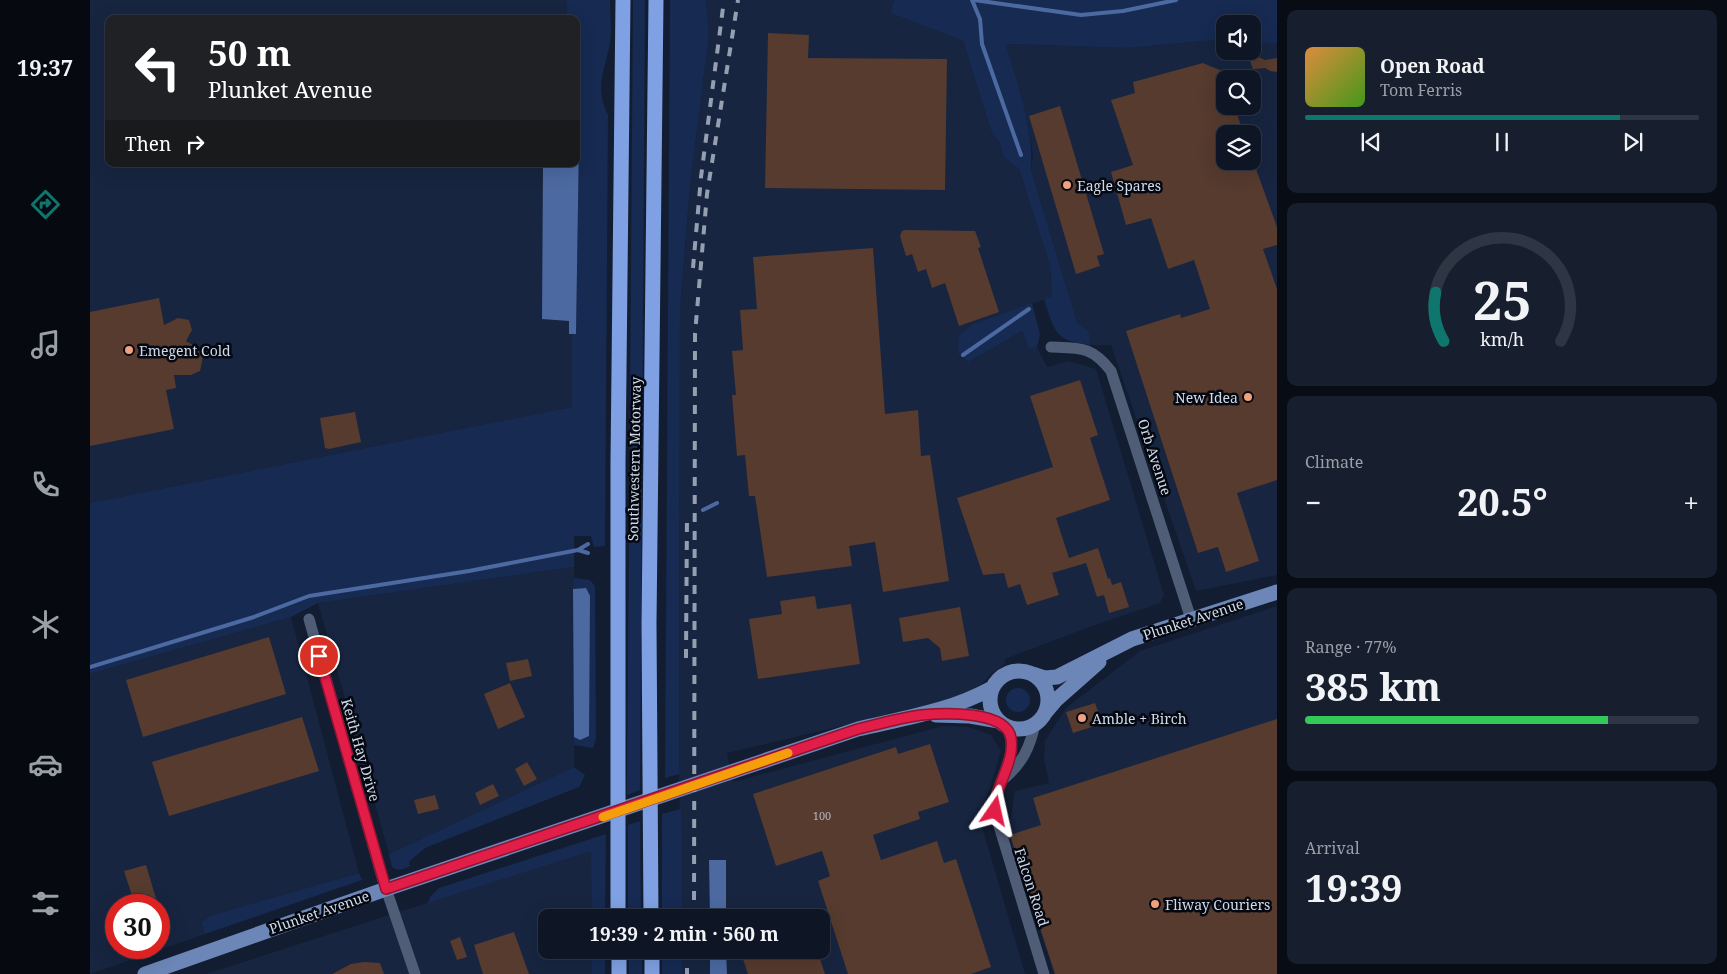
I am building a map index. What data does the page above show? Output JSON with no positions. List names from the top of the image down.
{
  "streets": {
    "highway": ["Southwestern Motorway"],
    "main road": ["Plunket Avenue"],
    "street": ["Orb Avenue", "Keith Hay Drive", "Falcon Road"]
  },
  "crossings": [
    ["Orb Avenue", "Plunket Avenue"],
    ["Plunket Avenue", "Keith Hay Drive"],
    ["Plunket Avenue", "Falcon Road"]
  ],
  "places": [
    "Eagle Spares",
    "Emegent Cold",
    "New Idea",
    "Amble + Birch",
    "Fliway Couriers"
  ],
  "house_numbers": ["100"],
  "page": {
    "tabs": "19:37",
    "turn": ["50 m", "Plunket Avenue"],
    "song": ["Open Road", "Tom Ferris"],
    "then": "Then",
    "tile": [
      "Climate",
      ["Range · 77%", "385 km"],
      ["Arrival", "19:39"]
    ],
    "heat": ["−", "20.5°", "+"],
    "limit": "30",
    "trip": "19:39 · 2 min · 560 m",
    "gauge": ["25", "km/h"]
  }
}
